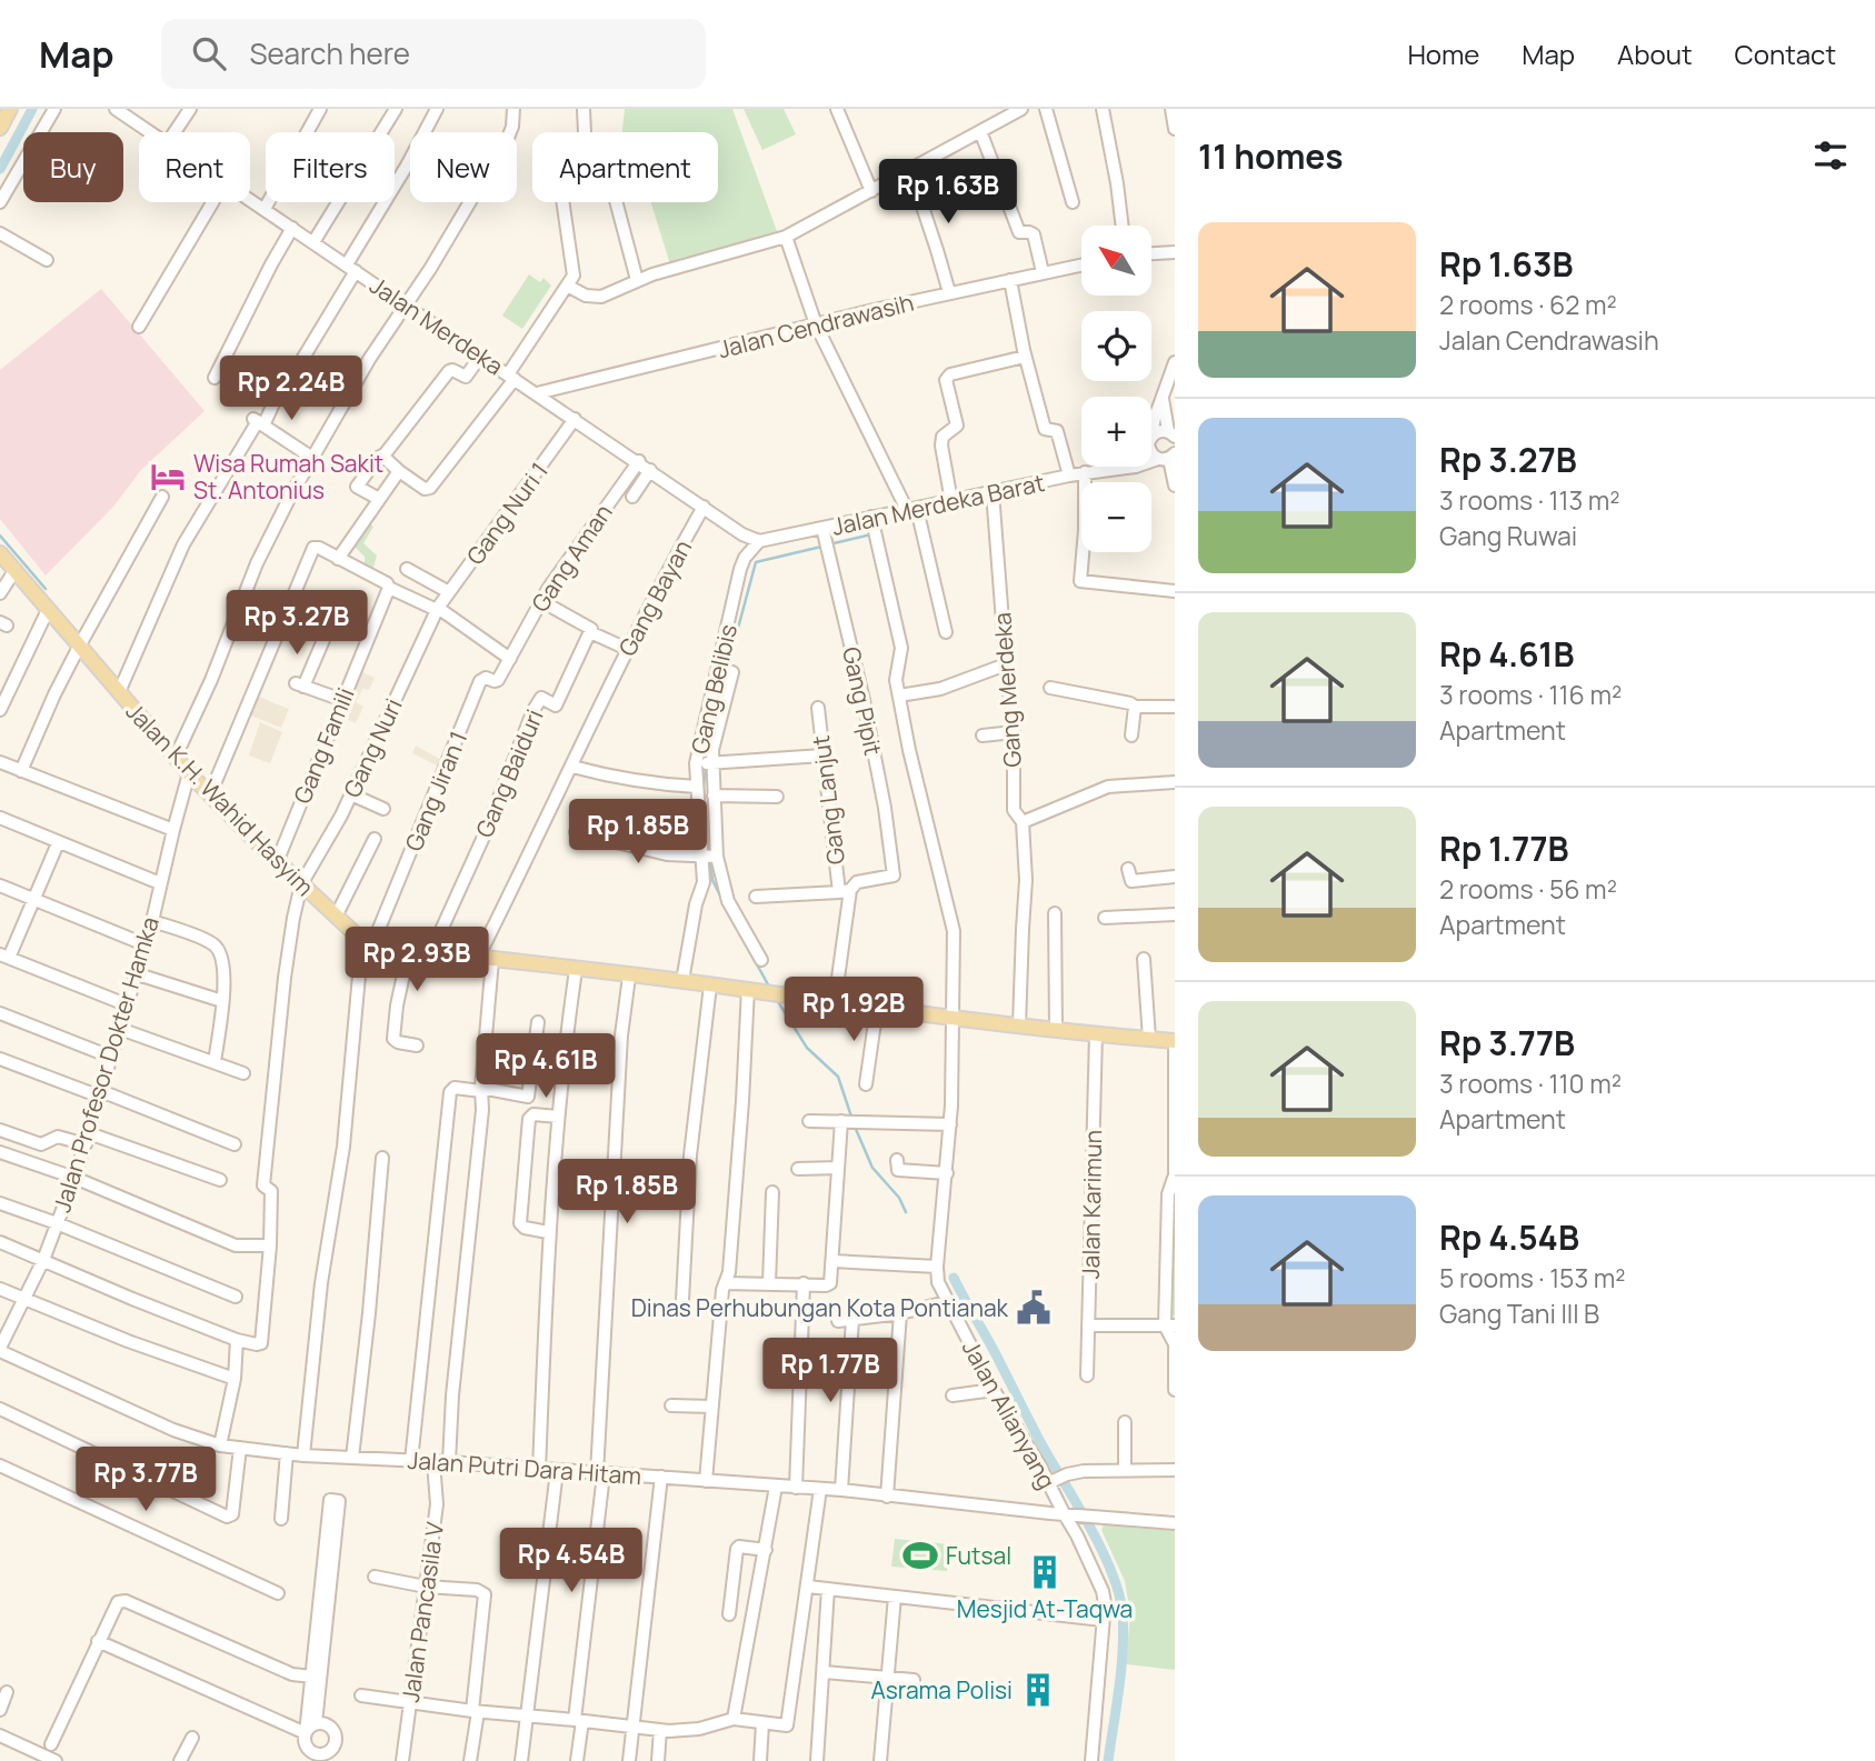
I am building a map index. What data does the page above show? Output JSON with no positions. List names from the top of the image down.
{
  "streets": {
    "main road": ["Jalan K.H. Wahid Hasyim"],
    "street": [
      "Jalan Merdeka",
      "Jalan Cendrawasih",
      "Jalan Merdeka Barat",
      "Gang Nuri 1",
      "Gang Aman",
      "Gang Bayan",
      "Gang Belibis",
      "Gang Merdeka",
      "Gang Pipit",
      "Gang Famili",
      "Gang Nuri",
      "Gang Baiduri",
      "Gang Jiran 1",
      "Gang Lanjut",
      "Jalan Profesor Dokter Hamka",
      "Jalan Karimun",
      "Jalan Alianyang",
      "Jalan Putri Dara Hitam",
      "Jalan Pancasila V"
    ]
  },
  "crossings": [
    ["Jalan Merdeka", "Jalan Cendrawasih"],
    ["Jalan Merdeka", "Jalan Merdeka Barat"],
    ["Jalan Merdeka", "Gang Nuri 1"],
    ["Jalan Merdeka", "Gang Aman"],
    ["Jalan Merdeka", "Gang Bayan"],
    ["Jalan Merdeka", "Gang Belibis"],
    ["Jalan Merdeka Barat", "Gang Belibis"],
    ["Jalan Merdeka Barat", "Gang Merdeka"],
    ["Jalan Merdeka Barat", "Gang Pipit"],
    ["Jalan Merdeka Barat", "Jalan Alianyang"],
    ["Gang Nuri 1", "Gang Nuri"],
    ["Gang Aman", "Gang Jiran 1"],
    ["Gang Bayan", "Jalan K.H. Wahid Hasyim"],
    ["Gang Belibis", "Jalan K.H. Wahid Hasyim"],
    ["Gang Merdeka", "Jalan K.H. Wahid Hasyim"],
    ["Gang Pipit", "Gang Lanjut"],
    ["Gang Famili", "Jalan K.H. Wahid Hasyim"],
    ["Gang Nuri", "Jalan K.H. Wahid Hasyim"],
    ["Gang Baiduri", "Jalan K.H. Wahid Hasyim"],
    ["Gang Jiran 1", "Jalan K.H. Wahid Hasyim"],
    ["Jalan K.H. Wahid Hasyim", "Gang Lanjut"],
    ["Jalan K.H. Wahid Hasyim", "Jalan Profesor Dokter Hamka"],
    ["Jalan K.H. Wahid Hasyim", "Jalan Karimun"],
    ["Jalan K.H. Wahid Hasyim", "Jalan Alianyang"],
    ["Jalan Profesor Dokter Hamka", "Jalan Putri Dara Hitam"],
    ["Jalan Alianyang", "Jalan Putri Dara Hitam"],
    ["Jalan Putri Dara Hitam", "Jalan Pancasila V"]
  ],
  "places": {
    "hotel": ["Wisa Rumah Sakit St. Antonius"],
    "public building": ["Dinas Perhubungan Kota Pontianak"],
    "sports": ["Futsal"],
    "building": ["Mesjid At-Taqwa", "Asrama Polisi"]
  },
  "north": "top left",
  "page": {
    "header": "Map",
    "search": "Search here",
    "nav": [
      "Home",
      "Map",
      "About",
      "Contact"
    ],
    "heading": "11 homes",
    "chip": [
      "Buy",
      "Rent",
      "Filters",
      "New",
      "Apartment"
    ],
    "price": [
      "Rp 1.63B",
      "Rp 2.24B",
      "Rp 3.27B",
      "Rp 1.85B",
      "Rp 2.93B",
      "Rp 1.92B",
      "Rp 4.61B",
      "Rp 1.85B",
      "Rp 1.77B",
      "Rp 3.77B",
      "Rp 4.54B"
    ],
    "list": [
      {
        "name": "Rp 1.63B",
        "note": "2 rooms · 62 m² · Jalan Cendrawasih"
      },
      {
        "name": "Rp 3.27B",
        "note": "3 rooms · 113 m² · Gang Ruwai"
      },
      {
        "name": "Rp 4.61B",
        "note": "3 rooms · 116 m² · Apartment"
      },
      {
        "name": "Rp 1.77B",
        "note": "2 rooms · 56 m² · Apartment"
      },
      {
        "name": "Rp 3.77B",
        "note": "3 rooms · 110 m² · Apartment"
      },
      {
        "name": "Rp 4.54B",
        "note": "5 rooms · 153 m² · Gang Tani III B"
      }
    ],
    "map_buttons": ["+", "−"]
  }
}
